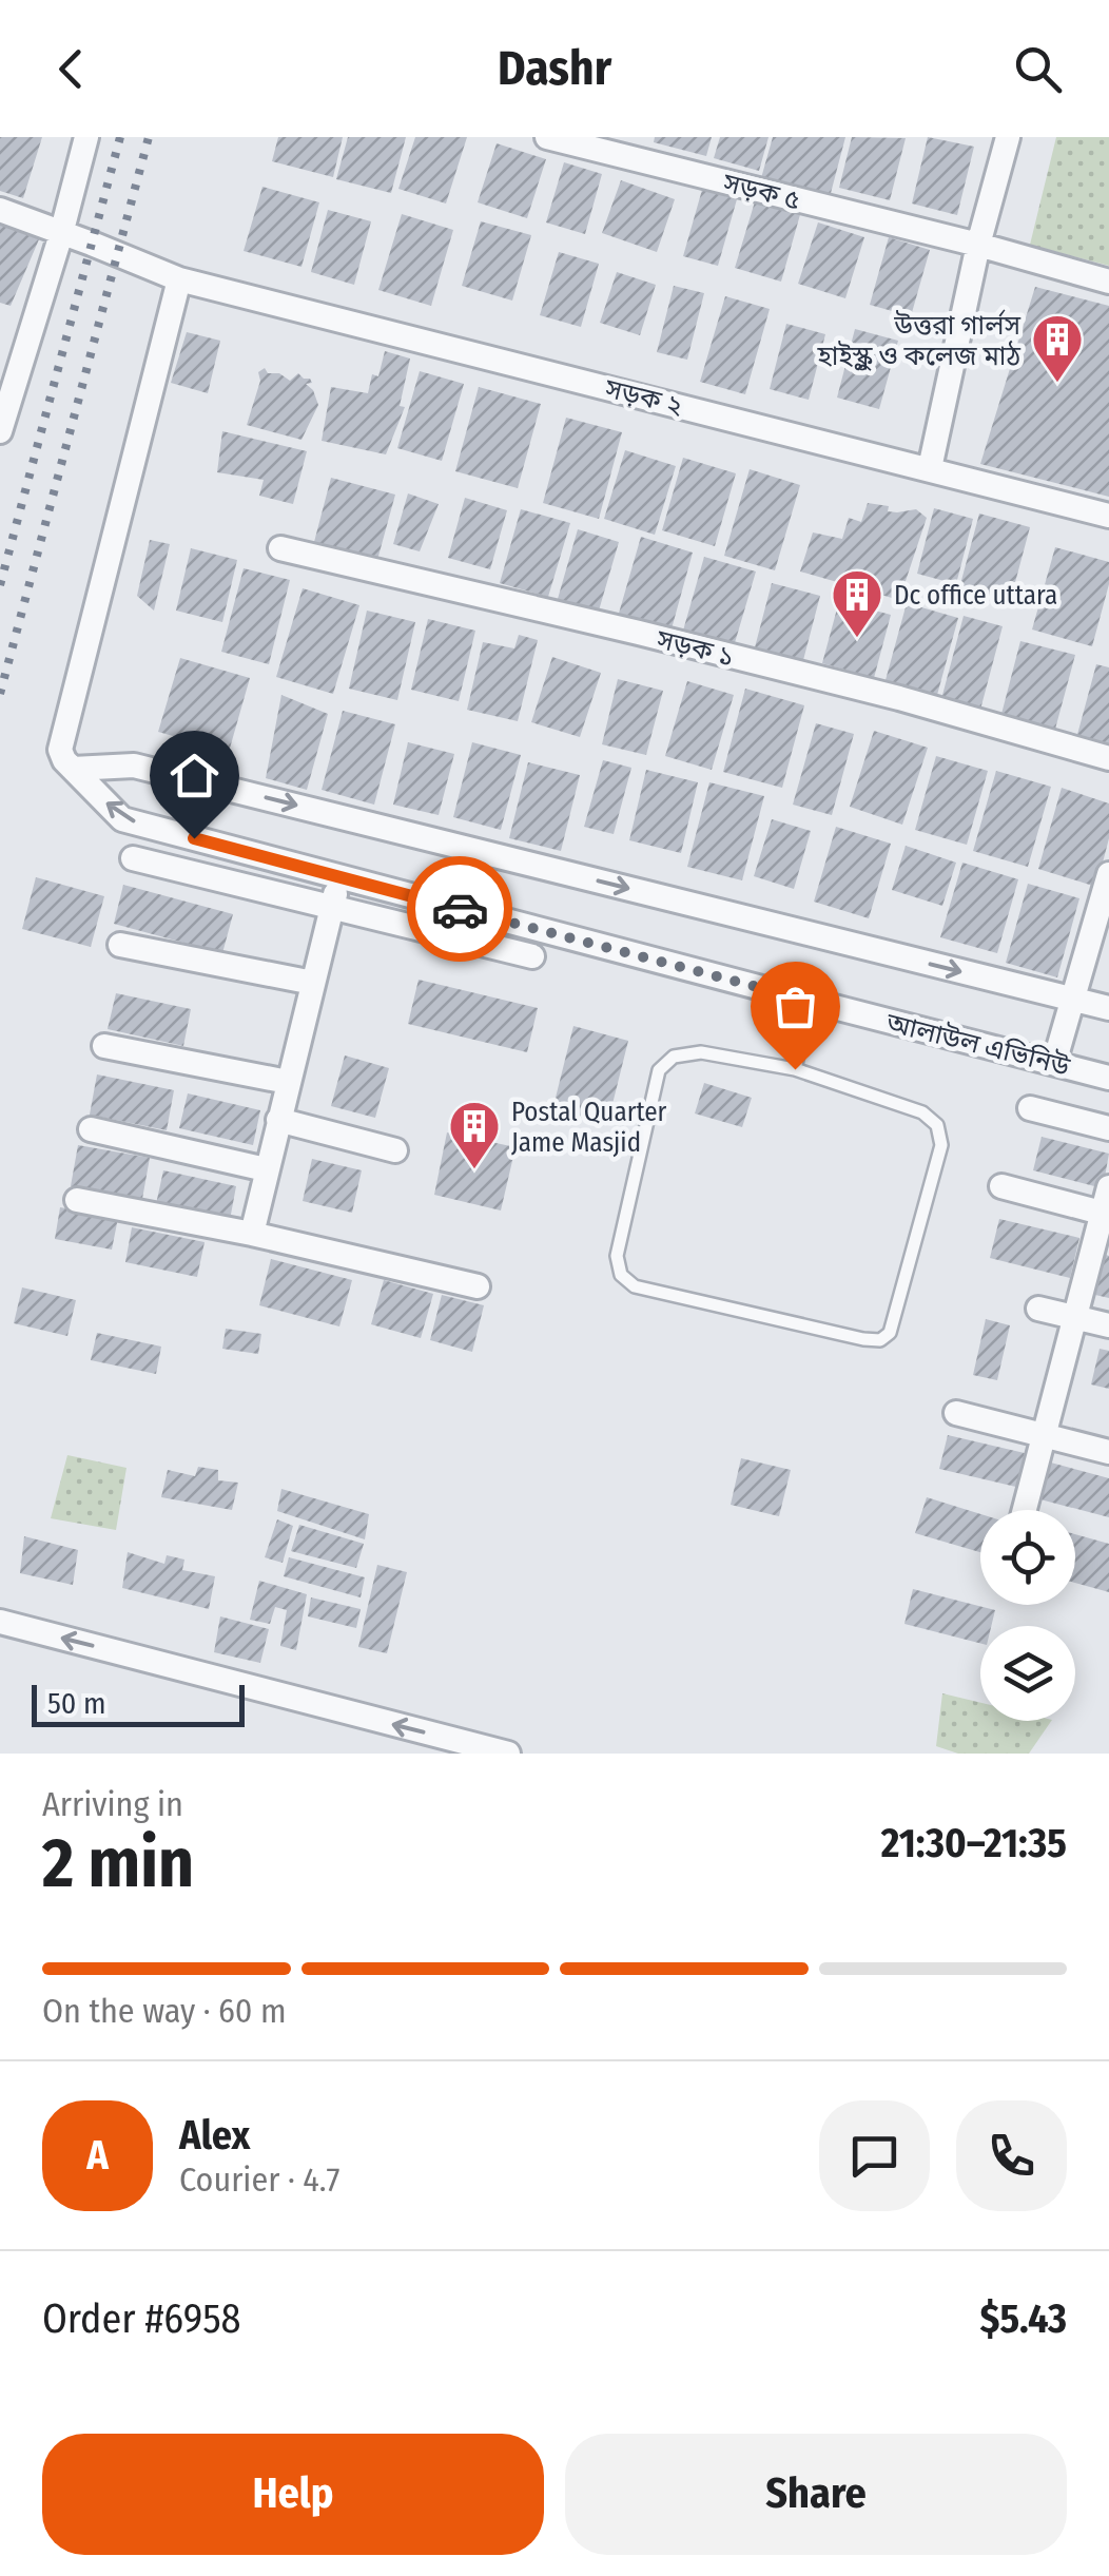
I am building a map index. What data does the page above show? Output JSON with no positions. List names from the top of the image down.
{
  "streets": {
    "street": [
      "সড়ক ৫",
      "সড়ক ২",
      "সড়ক ১",
      "আলাউল এভিনিউ"
    ]
  },
  "places": {
    "building": ["উত্তরা গার্লস হাইস্কুল ও কলেজ মাঠ", "Dc office uttara", "Postal Quarter Jame Masjid"]
  },
  "scale_bar": "50 m",
  "page": {
    "header": "Dashr",
    "scale": "50 m",
    "heading": ["2 min", "Arriving in", "21:30–21:35"],
    "panel": [
      "Alex",
      "Courier · 4.7",
      "Order #6958",
      "$5.43"
    ],
    "bar": "On the way · 60 m",
    "round": "A",
    "buttons": ["Help", "Share"]
  }
}
